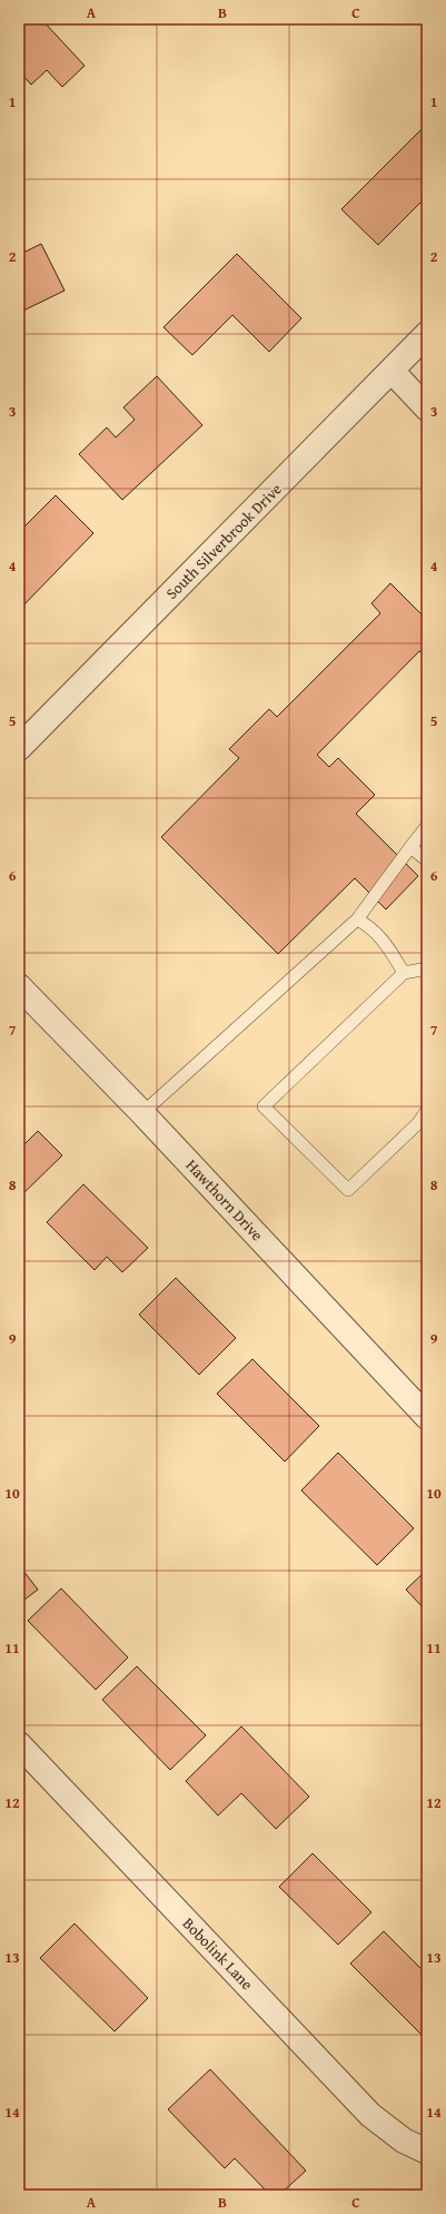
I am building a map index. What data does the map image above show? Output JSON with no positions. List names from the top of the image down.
{
  "streets": {
    "street": ["South Silverbrook Drive", "Hawthorn Drive", "Bobolink Lane"]
  },
  "grid": {
    "columns": ["A", "B", "C"],
    "rows": [
      "1",
      "2",
      "3",
      "4",
      "5",
      "6",
      "7",
      "8",
      "9",
      "10",
      "11",
      "12",
      "13",
      "14"
    ]
  }
}
